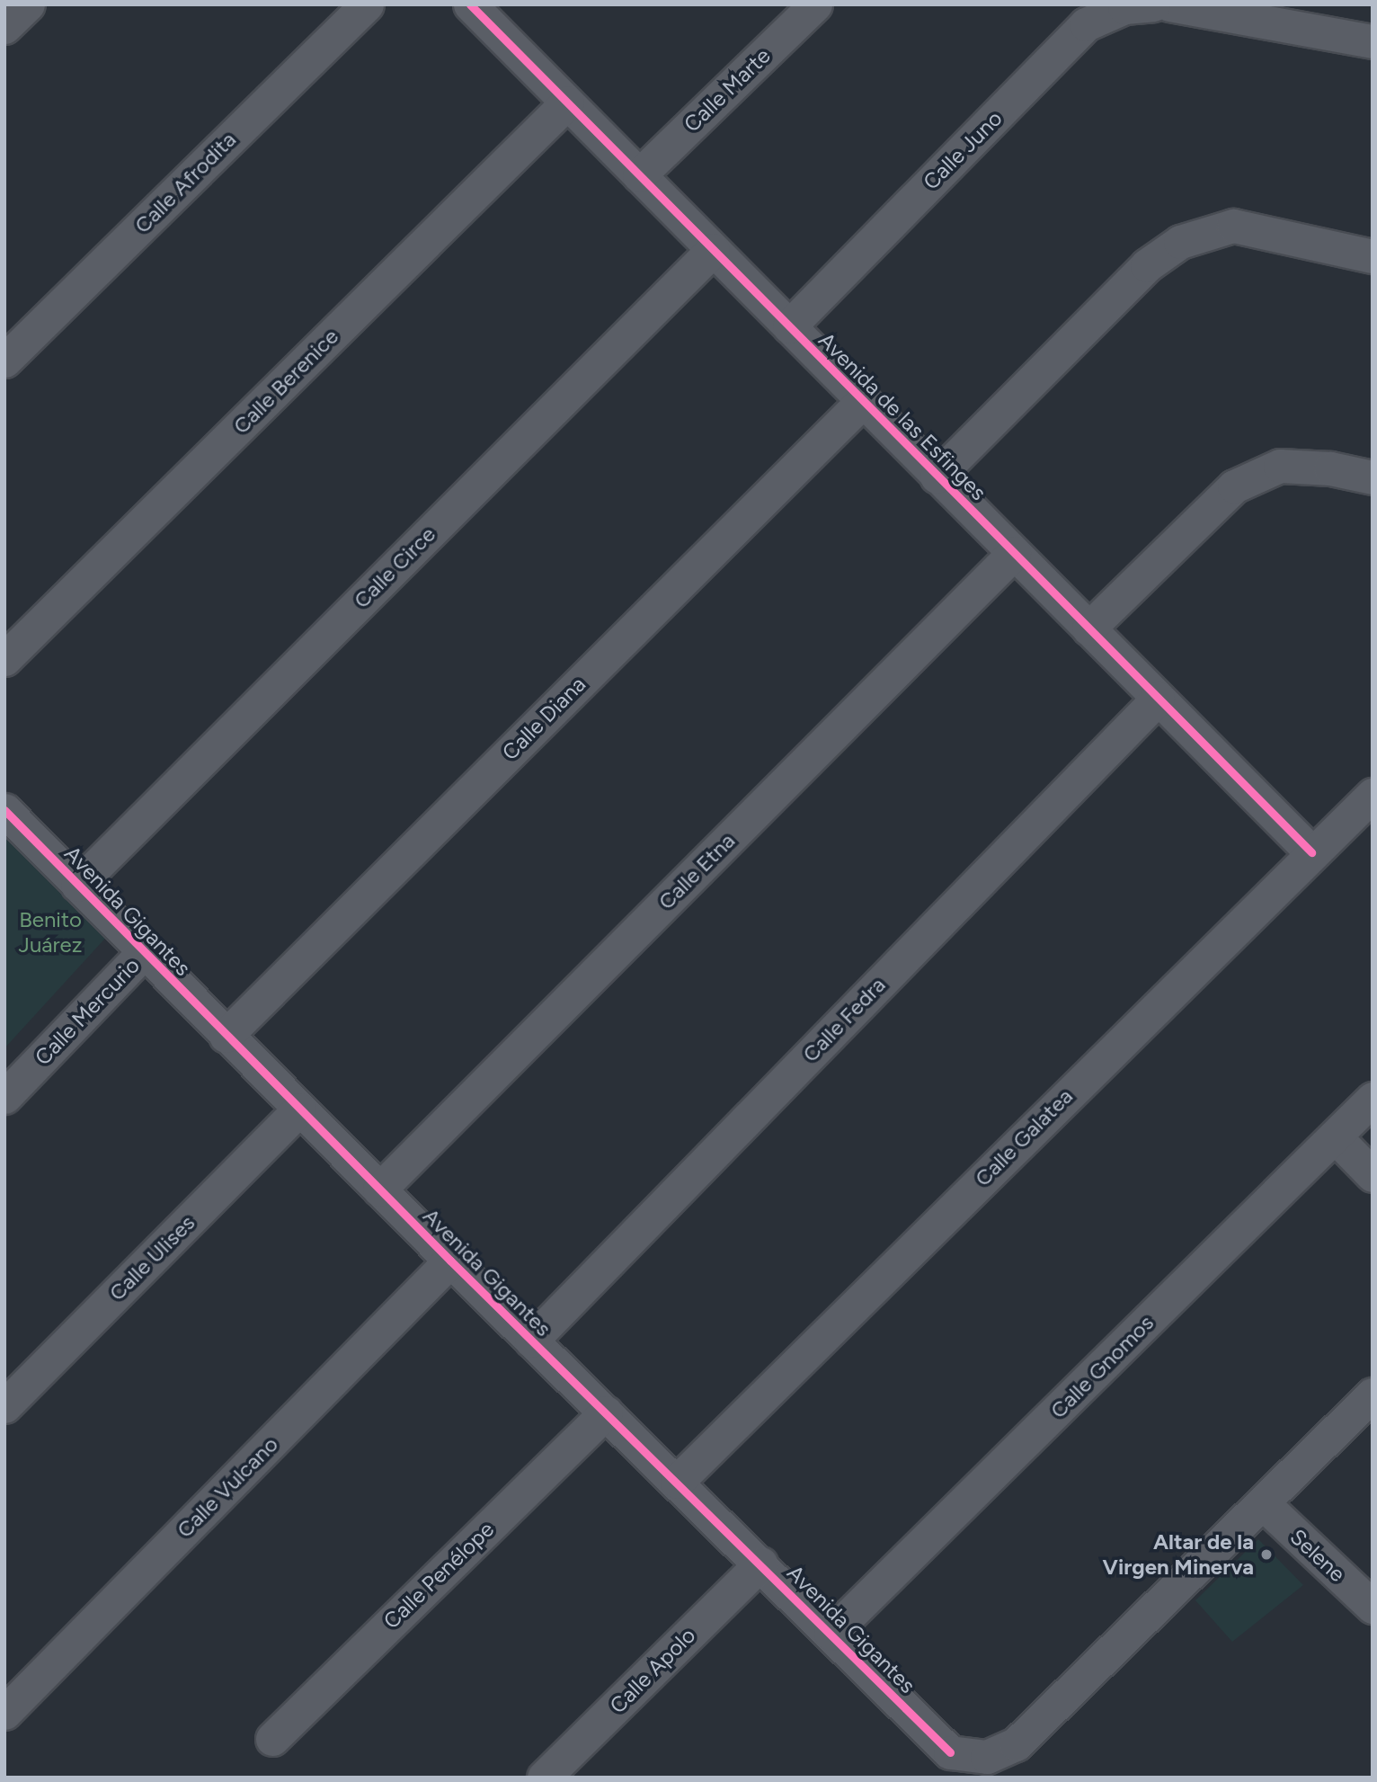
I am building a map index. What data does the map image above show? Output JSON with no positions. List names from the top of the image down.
{
  "streets": {
    "street": [
      "Calle Marte",
      "Calle Juno",
      "Calle Afrodita",
      "Calle Berenice",
      "Avenida de las Esfinges",
      "Calle Circe",
      "Calle Diana",
      "Calle Etna",
      "Avenida Gigantes",
      "Calle Mercurio",
      "Calle Fedra",
      "Calle Galatea",
      "Calle Ulises",
      "Calle Gnomos",
      "Calle Vulcano",
      "Selene",
      "Calle Penélope",
      "Calle Apolo"
    ]
  },
  "crossings": [
    ["Calle Marte", "Avenida de las Esfinges"],
    ["Calle Juno", "Avenida de las Esfinges"],
    ["Calle Berenice", "Avenida de las Esfinges"],
    ["Avenida de las Esfinges", "Calle Circe"],
    ["Avenida de las Esfinges", "Calle Diana"],
    ["Avenida de las Esfinges", "Calle Etna"],
    ["Avenida de las Esfinges", "Calle Fedra"],
    ["Avenida de las Esfinges", "Calle Galatea"],
    ["Calle Circe", "Avenida Gigantes"],
    ["Calle Diana", "Avenida Gigantes"],
    ["Calle Etna", "Avenida Gigantes"],
    ["Avenida Gigantes", "Calle Mercurio"],
    ["Avenida Gigantes", "Calle Fedra"],
    ["Avenida Gigantes", "Calle Galatea"],
    ["Avenida Gigantes", "Calle Ulises"],
    ["Avenida Gigantes", "Calle Gnomos"],
    ["Avenida Gigantes", "Calle Vulcano"],
    ["Avenida Gigantes", "Calle Penélope"],
    ["Avenida Gigantes", "Calle Apolo"]
  ],
  "parks": ["Benito Juárez"],
  "places": ["Altar de la Virgen Minerva"]
}
